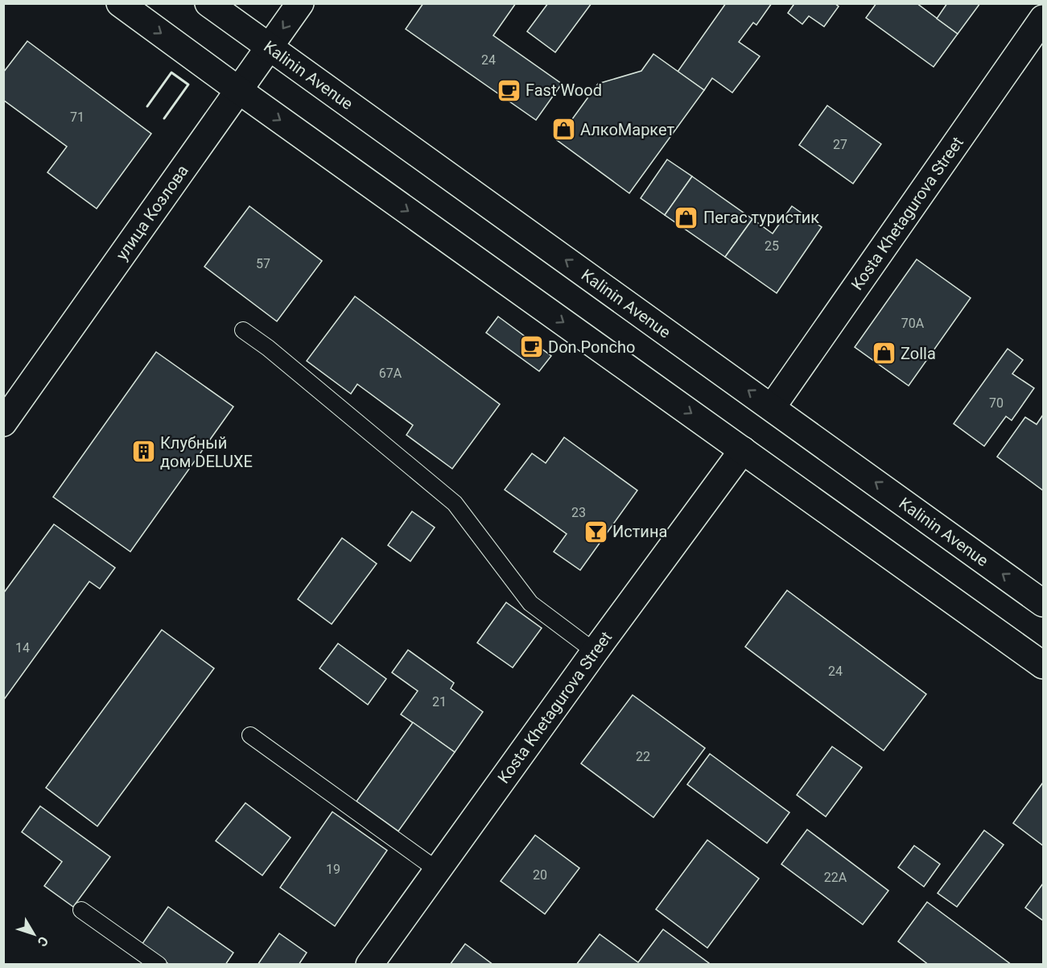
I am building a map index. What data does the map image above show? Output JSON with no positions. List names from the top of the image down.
{
  "streets": {
    "main road": ["Kalinin Avenue", "улица Козлова", "Kosta Khetagurova Street"]
  },
  "crossings": [
    ["Kalinin Avenue", "улица Козлова"],
    ["Kalinin Avenue", "Kosta Khetagurova Street"]
  ],
  "places": {
    "cafe": ["Fast Wood", "Don Poncho"],
    "shop": ["АлкоМаркет", "Пегас туристик", "Zolla"],
    "building": ["Клубный дом DELUXE"],
    "bar": ["Истина"]
  },
  "house_numbers": [
    "24",
    "71",
    "27",
    "25",
    "57",
    "70А",
    "67А",
    "70",
    "23",
    "14",
    "24",
    "21",
    "22",
    "19",
    "20",
    "22А"
  ],
  "north": "bottom right"
}
